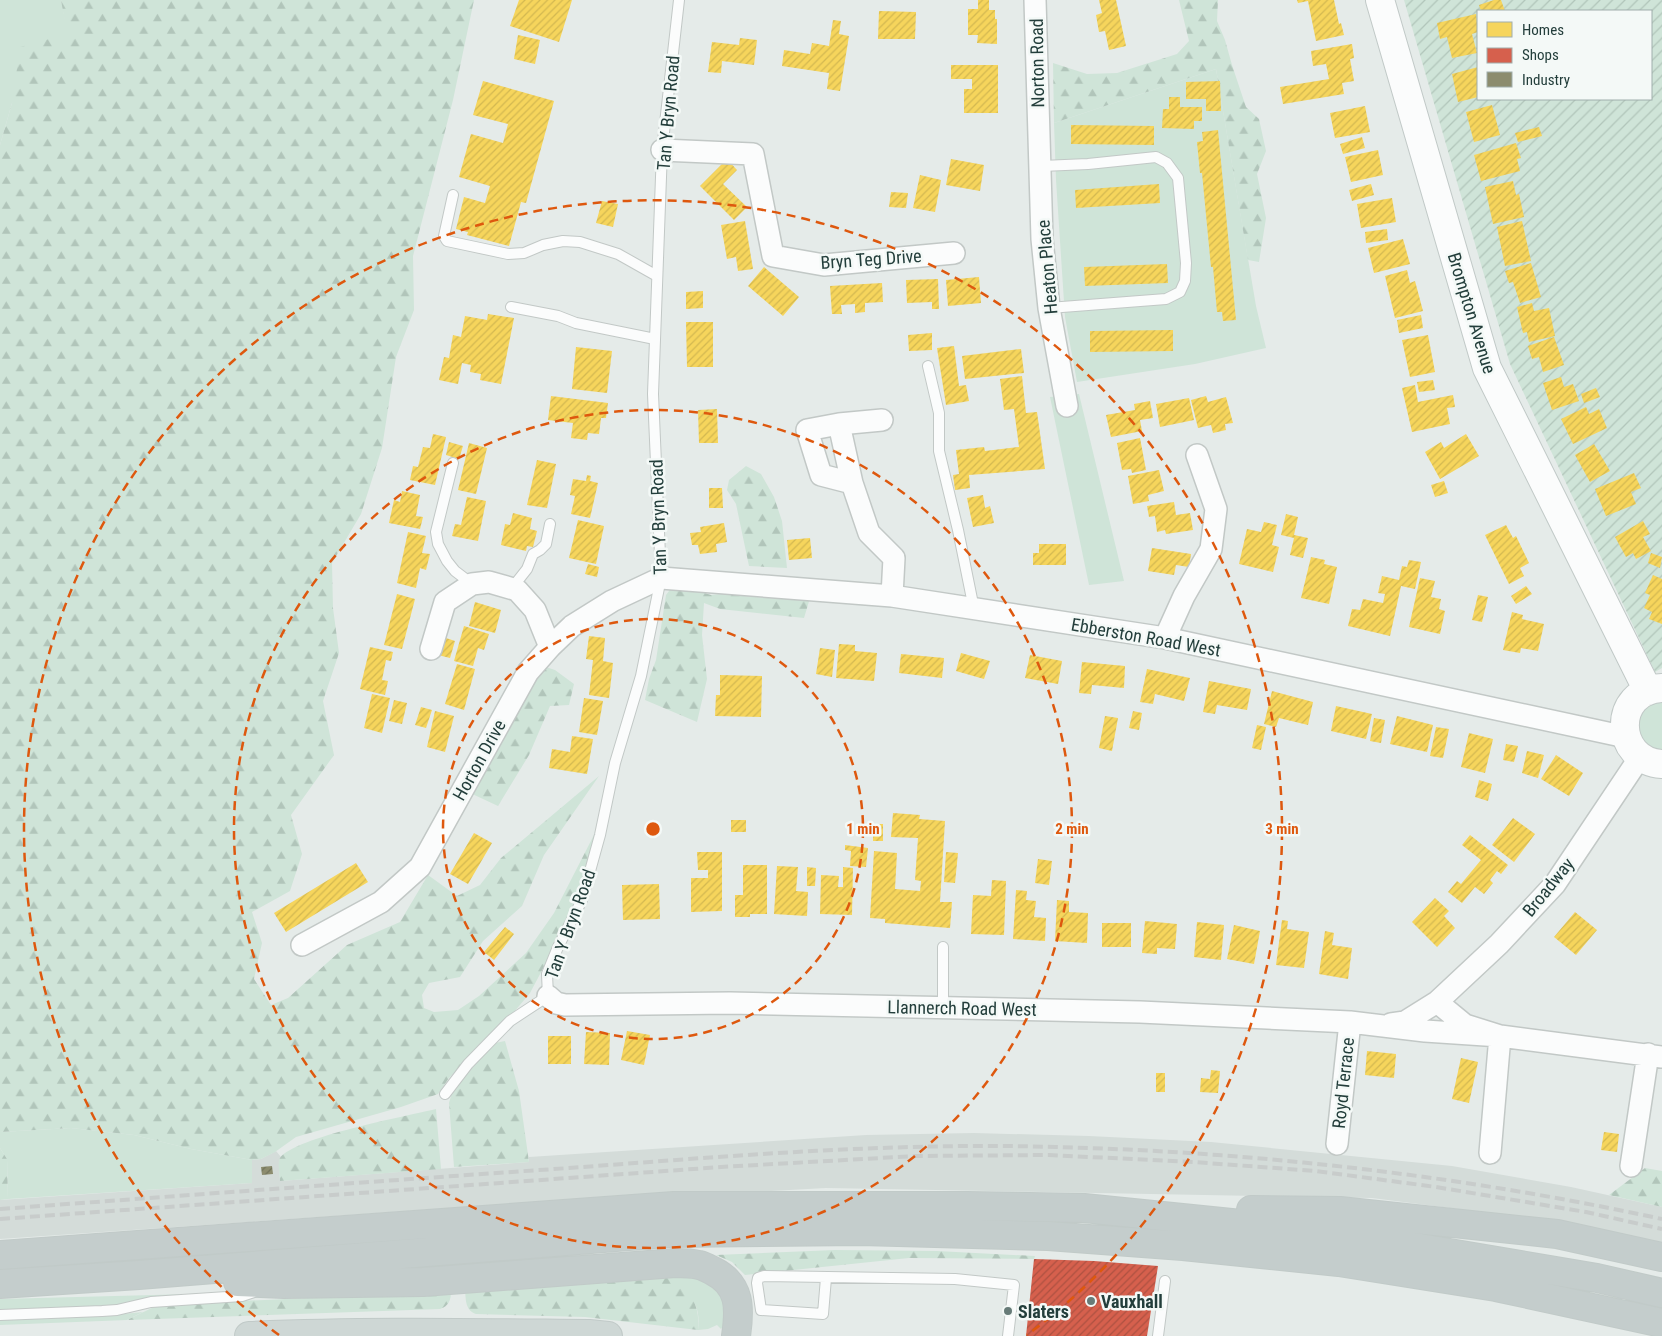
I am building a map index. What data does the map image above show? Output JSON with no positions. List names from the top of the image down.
{
  "streets": {
    "main road": ["Brompton Avenue"],
    "street": [
      "Norton Road",
      "Bryn Teg Drive",
      "Heaton Place",
      "Ebberston Road West",
      "Horton Drive",
      "Broadway",
      "Llannerch Road West",
      "Royd Terrace"
    ],
    "lane": ["Tan Y Bryn Road"]
  },
  "crossings": [
    ["Norton Road", "Heaton Place"],
    ["Tan Y Bryn Road", "Bryn Teg Drive"],
    ["Tan Y Bryn Road", "Ebberston Road West"],
    ["Tan Y Bryn Road", "Horton Drive"],
    ["Tan Y Bryn Road", "Llannerch Road West"],
    ["Ebberston Road West", "Horton Drive"],
    ["Ebberston Road West", "Broadway"],
    ["Broadway", "Llannerch Road West"],
    ["Llannerch Road West", "Royd Terrace"]
  ],
  "places": ["Vauxhall", "Slaters"],
  "legend": ["Homes", "Shops", "Industry"],
  "rings": ["1 min", "2 min", "3 min"]
}
